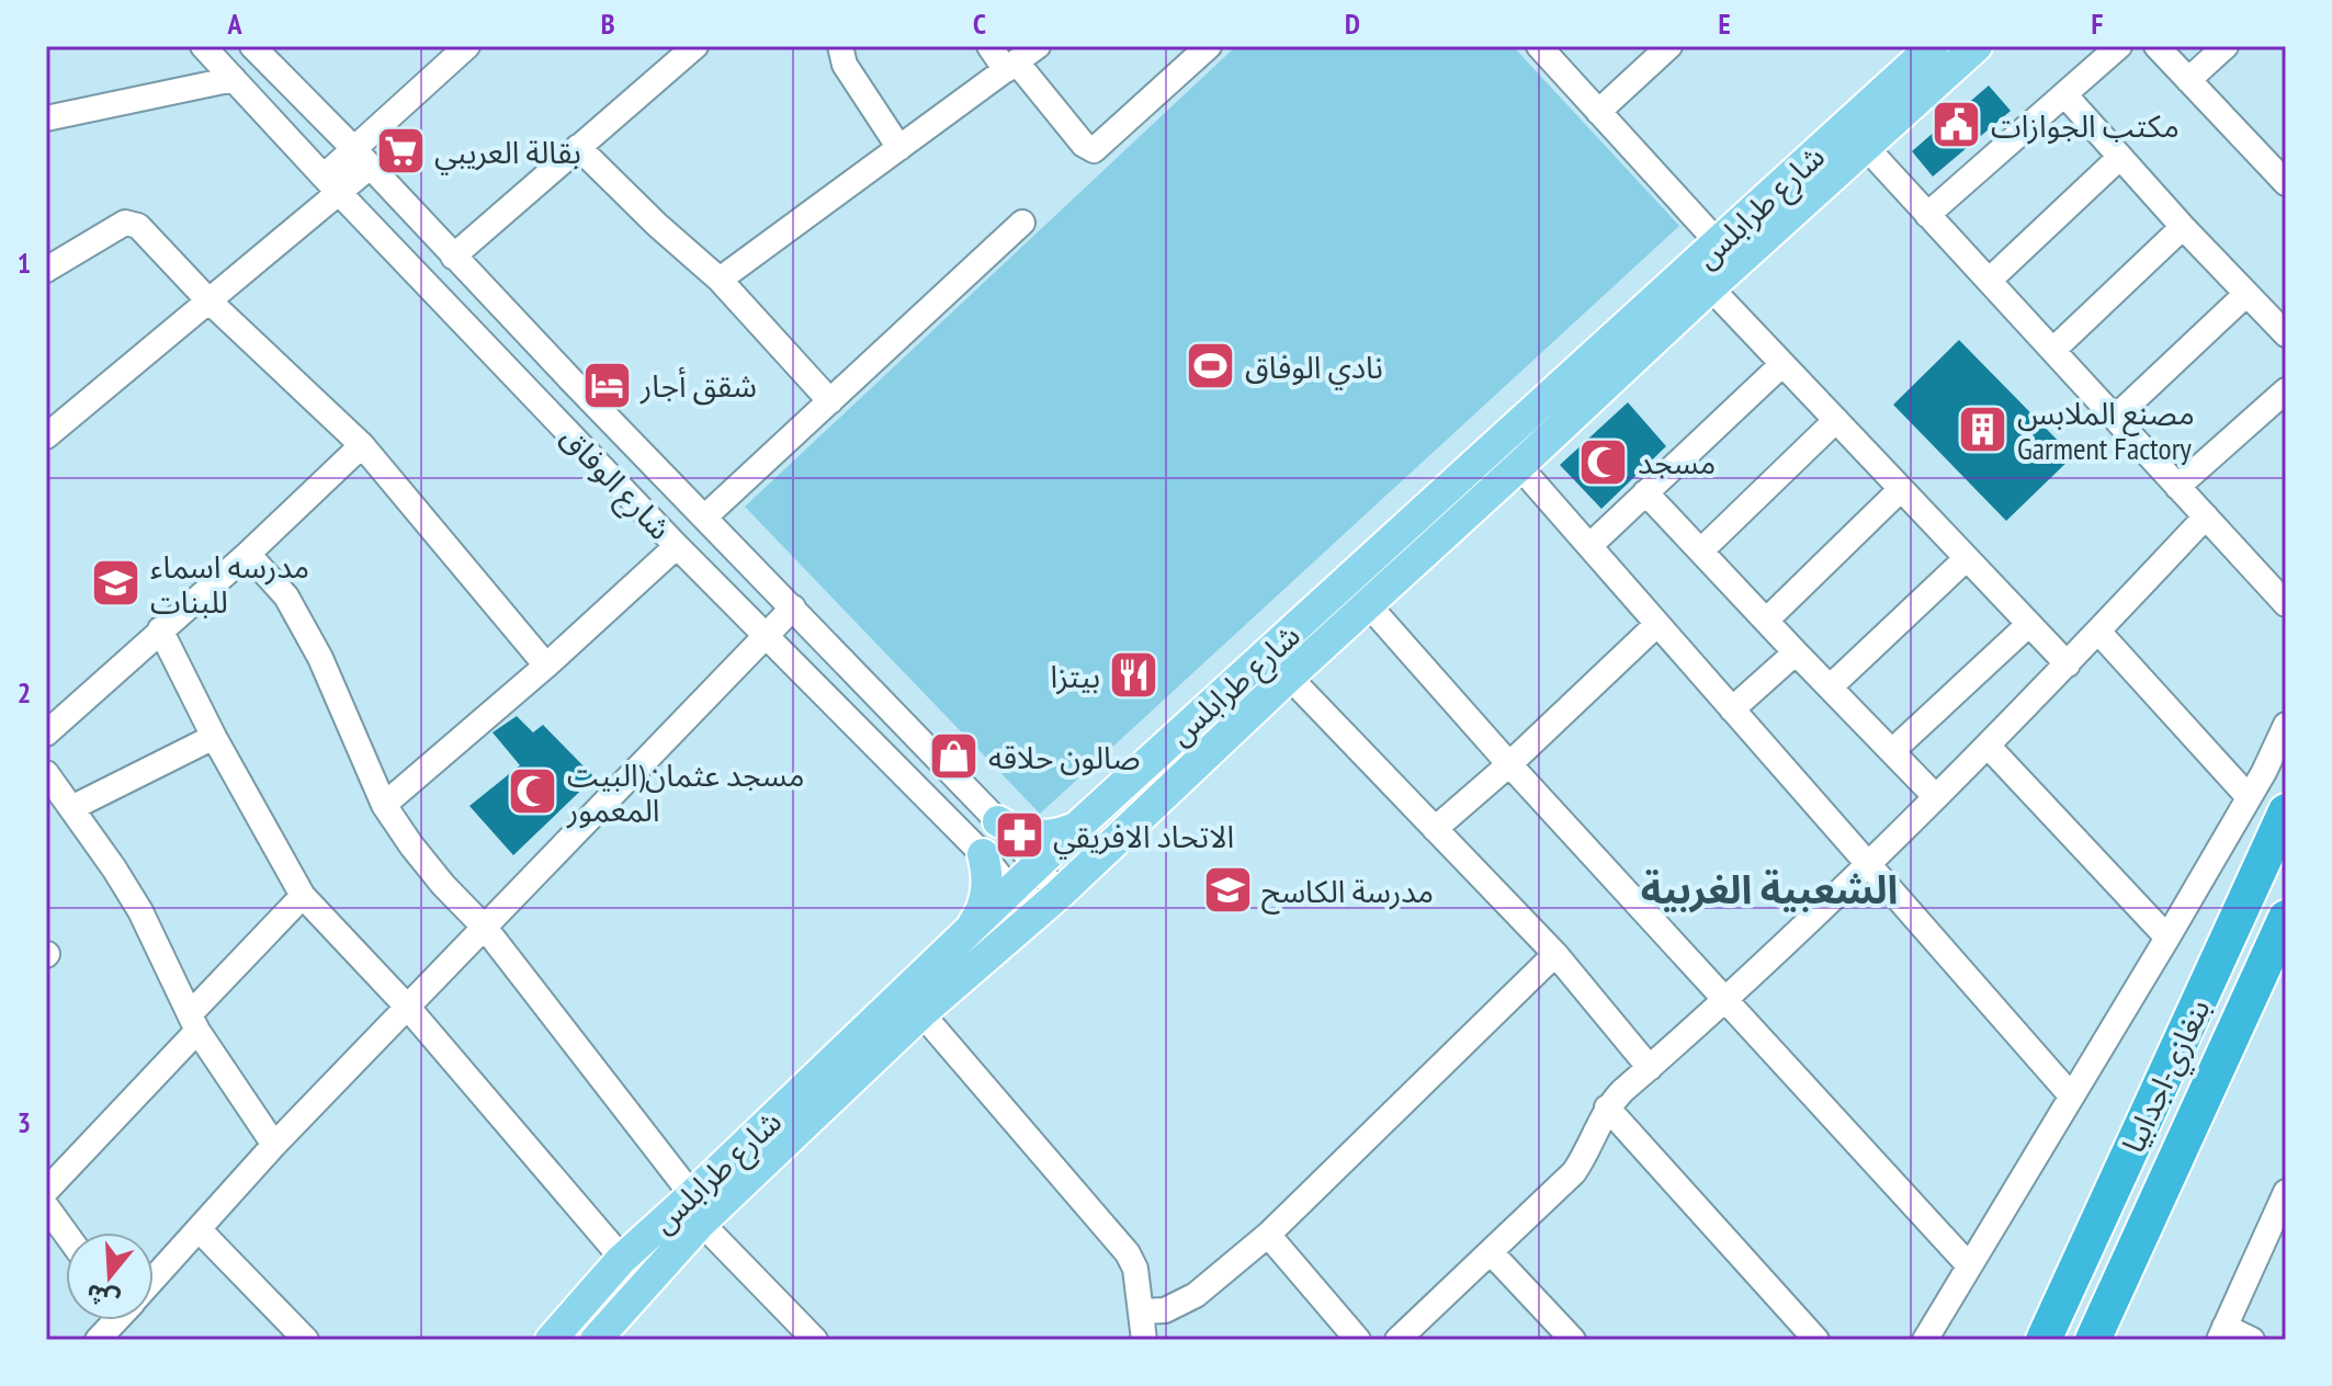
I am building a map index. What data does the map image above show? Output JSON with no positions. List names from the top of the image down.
{
  "streets": {
    "highway": ["بنغازي-اجدابيا"],
    "main road": ["شارع طرابلس"],
    "street": ["شارع الوفاق"]
  },
  "crossings": [
    ["شارع طرابلس", "شارع الوفاق"]
  ],
  "districts": ["الشعبية الغربية"],
  "places": {
    "public building": ["مكتب الجوازات"],
    "supermarket": ["بقالة العريبي"],
    "sports": ["نادي الوفاق"],
    "hotel": ["شقق أجار"],
    "building": ["مصنع الملابس Garment Factory"],
    "mosque": ["مسجد", "مسجد عثمان(البيت المعمور"],
    "school or university": ["مدرسه اسماء للبنات", "مدرسة الكاسح"],
    "restaurant": ["بيتزا"],
    "shop": ["صالون حلاقه"],
    "pharmacy": ["الاتحاد الافريقي"]
  },
  "north": "bottom",
  "grid": {
    "columns": [
      "A",
      "B",
      "C",
      "D",
      "E",
      "F"
    ],
    "rows": ["1", "2", "3"]
  }
}
